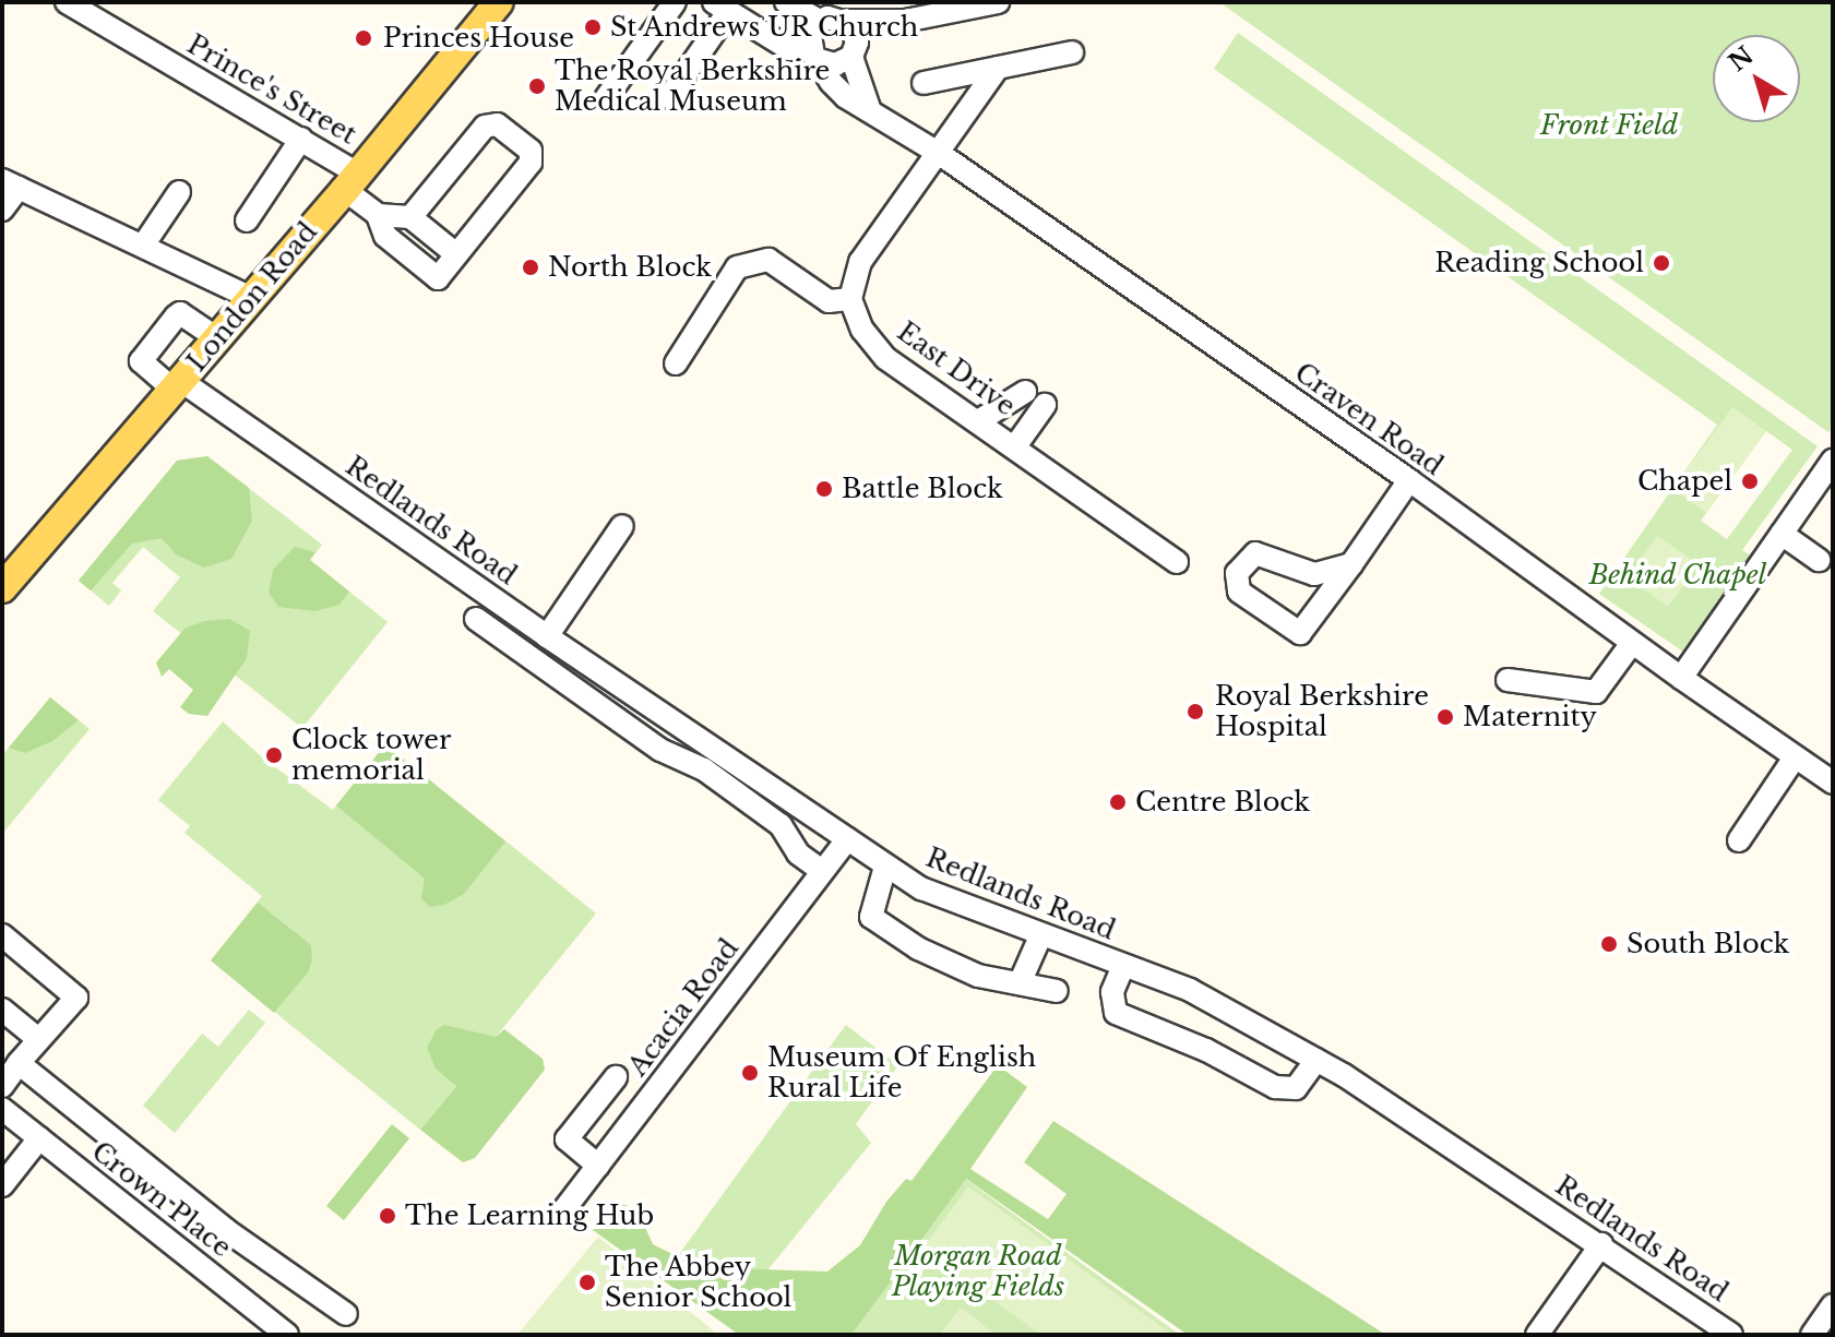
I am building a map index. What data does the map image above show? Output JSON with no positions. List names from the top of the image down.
{
  "streets": {
    "main road": ["London Road"],
    "street": [
      "Prince's Street",
      "East Drive",
      "Craven Road",
      "Redlands Road",
      "Acacia Road",
      "Crown Place"
    ]
  },
  "crossings": [
    ["Prince's Street", "London Road"],
    ["London Road", "Redlands Road"],
    ["Redlands Road", "Acacia Road"]
  ],
  "parks": ["Front Field", "Behind Chapel", "Morgan Road Playing Fields"],
  "places": [
    "St Andrews UR Church",
    "Princes House",
    "The Royal Berkshire Medical Museum",
    "Reading School",
    "North Block",
    "Chapel",
    "Battle Block",
    "Royal Berkshire Hospital",
    "Maternity",
    "Clock tower memorial",
    "Centre Block",
    "South Block",
    "Museum Of English Rural Life",
    "The Learning Hub",
    "The Abbey Senior School"
  ],
  "north": "top left"
}
